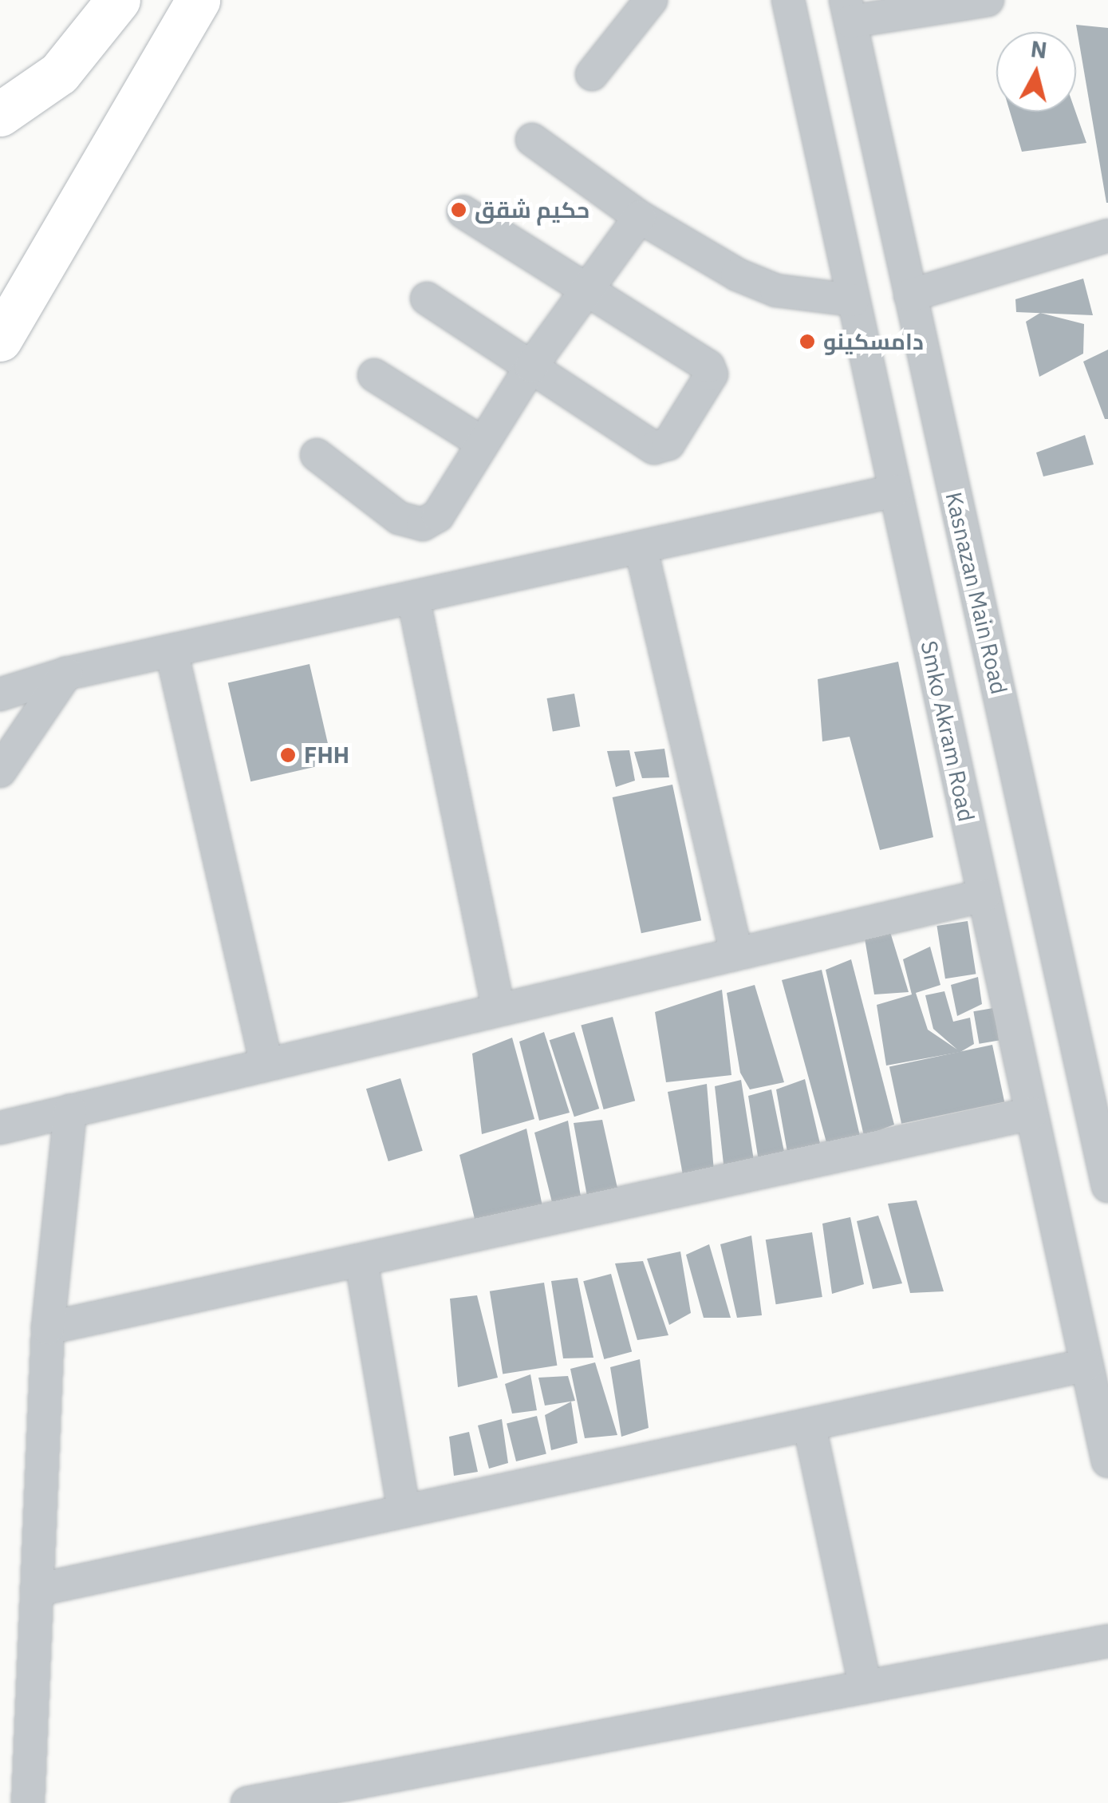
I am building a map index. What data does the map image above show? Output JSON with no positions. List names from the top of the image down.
{
  "streets": {
    "street": ["Kasnazan Main Road", "Smko Akram Road"]
  },
  "places": ["حكيم شقق", "دامسكينو", "FHH"],
  "north": "top"
}
